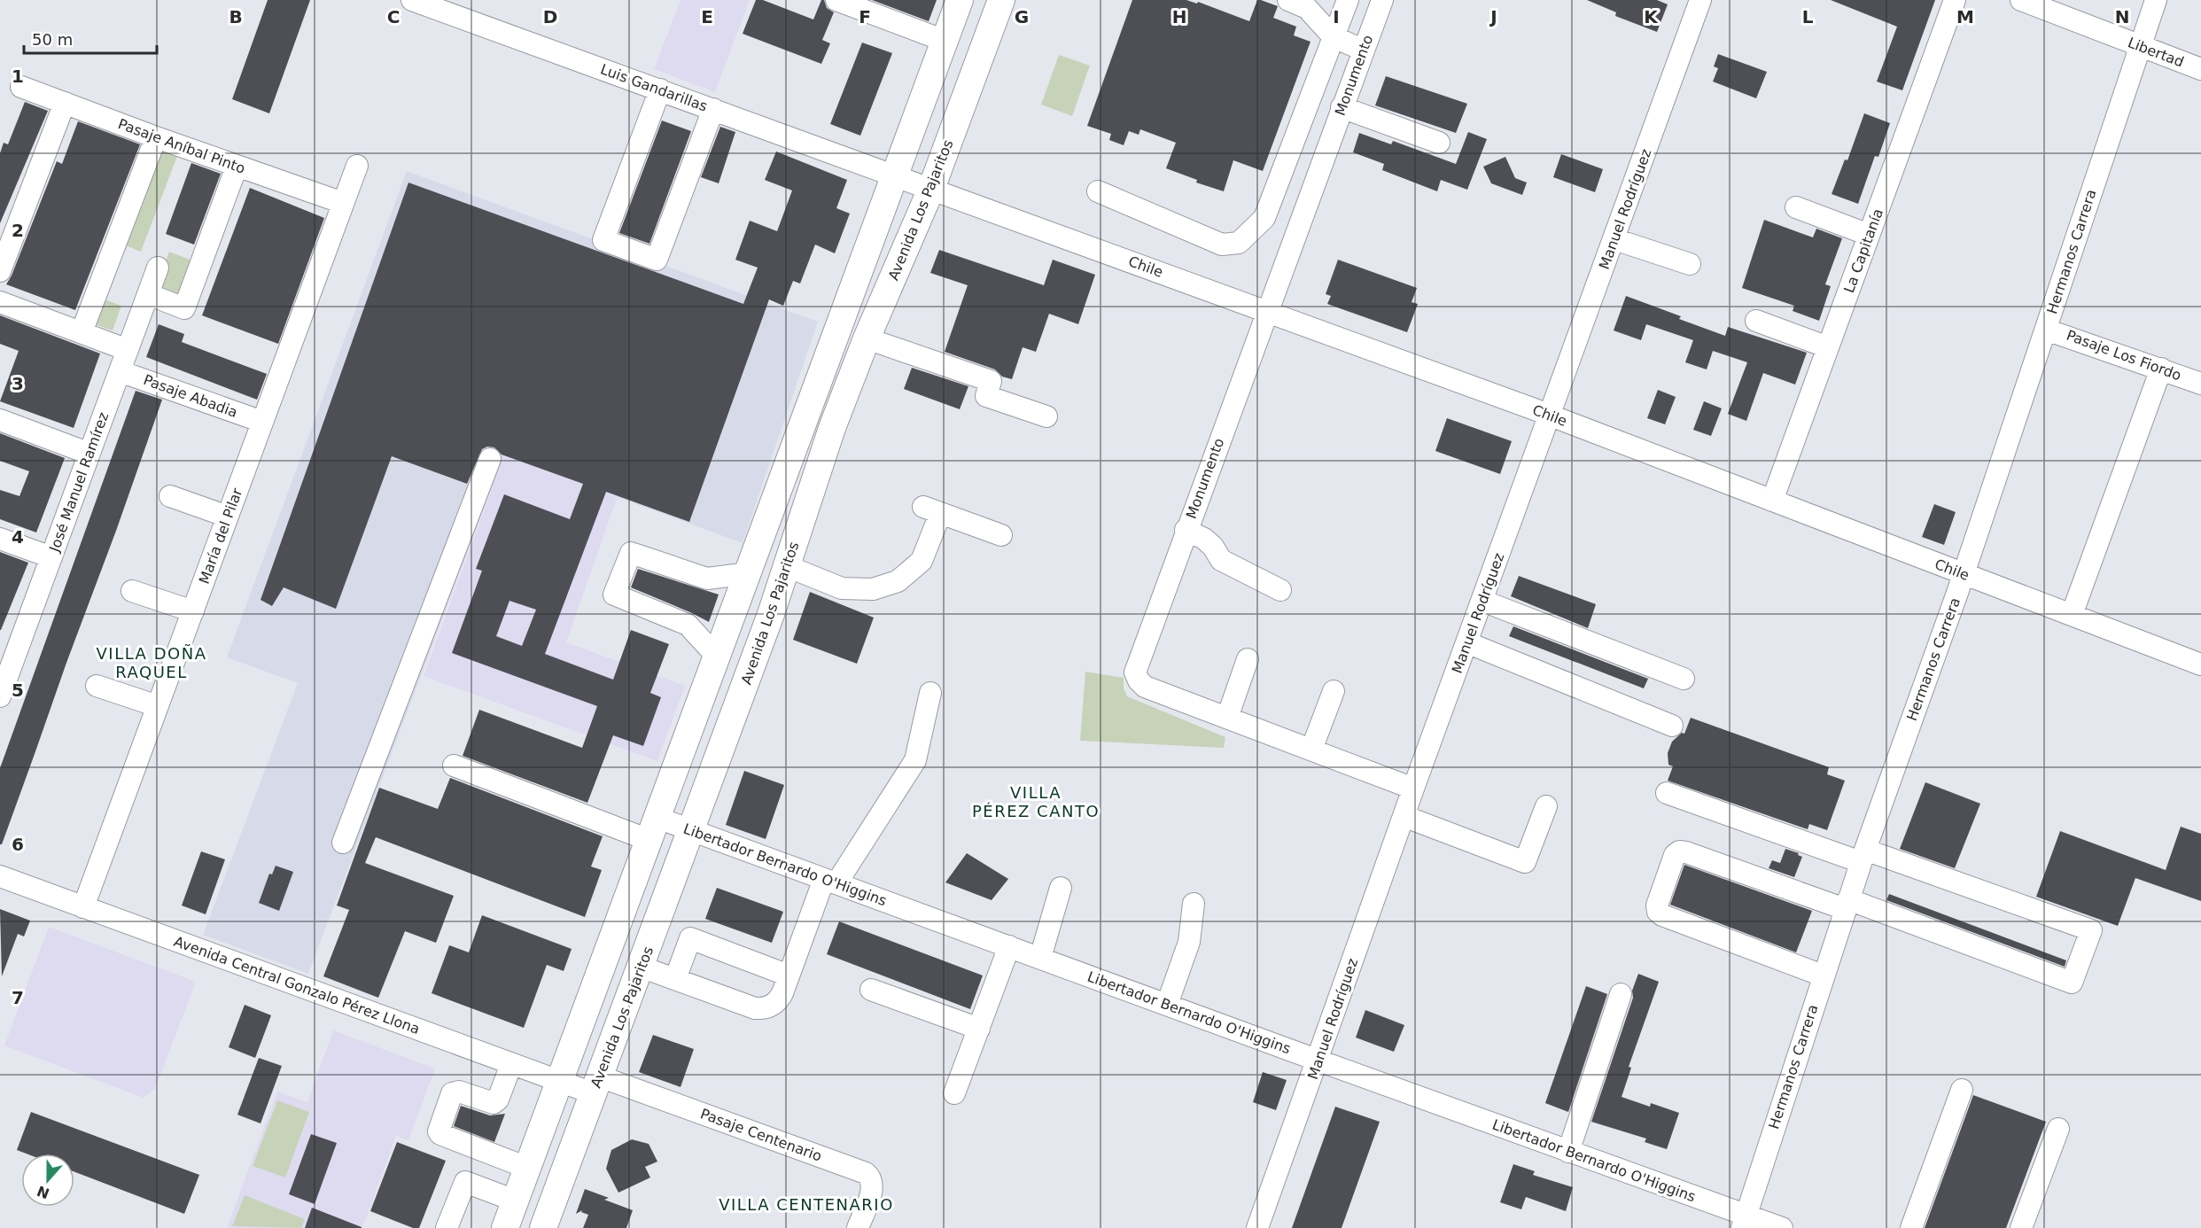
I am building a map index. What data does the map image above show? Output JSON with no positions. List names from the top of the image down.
{
  "streets": {
    "main road": ["Avenida Los Pajaritos"],
    "street": [
      "Libertad",
      "Monumento",
      "Luis Gandarillas",
      "Pasaje Aníbal Pinto",
      "Manuel Rodríguez",
      "La Capitanía",
      "Hermanos Carrera",
      "Chile",
      "Pasaje Los Fiordo",
      "Pasaje Abadia",
      "José Manuel Ramírez",
      "María del Pilar",
      "Libertador Bernardo O'Higgins",
      "Avenida Central Gonzalo Pérez Llona",
      "Pasaje Centenario"
    ]
  },
  "crossings": [
    ["Libertad", "Hermanos Carrera"],
    ["Monumento", "Manuel Rodríguez"],
    ["Monumento", "Chile"],
    ["Luis Gandarillas", "Chile"],
    ["Pasaje Aníbal Pinto", "María del Pilar"],
    ["Manuel Rodríguez", "Chile"],
    ["Manuel Rodríguez", "Libertador Bernardo O'Higgins"],
    ["Avenida Los Pajaritos", "Chile"],
    ["Avenida Los Pajaritos", "Libertador Bernardo O'Higgins"],
    ["Avenida Los Pajaritos", "Avenida Central Gonzalo Pérez Llona"],
    ["Avenida Los Pajaritos", "Pasaje Centenario"],
    ["La Capitanía", "Chile"],
    ["Hermanos Carrera", "Chile"],
    ["Hermanos Carrera", "Pasaje Los Fiordo"],
    ["Hermanos Carrera", "Libertador Bernardo O'Higgins"],
    ["Pasaje Abadia", "José Manuel Ramírez"],
    ["Pasaje Abadia", "María del Pilar"],
    ["María del Pilar", "Avenida Central Gonzalo Pérez Llona"],
    ["Avenida Central Gonzalo Pérez Llona", "Pasaje Centenario"]
  ],
  "districts": ["VILLA DOÑA RAQUEL", "VILLA PÉREZ CANTO", "VILLA CENTENARIO"],
  "scale_bar": "50 m",
  "north": "bottom",
  "grid": {
    "columns": [
      "B",
      "C",
      "D",
      "E",
      "F",
      "G",
      "H",
      "I",
      "J",
      "K",
      "L",
      "M",
      "N"
    ],
    "rows": [
      "1",
      "2",
      "3",
      "4",
      "5",
      "6",
      "7"
    ]
  }
}
